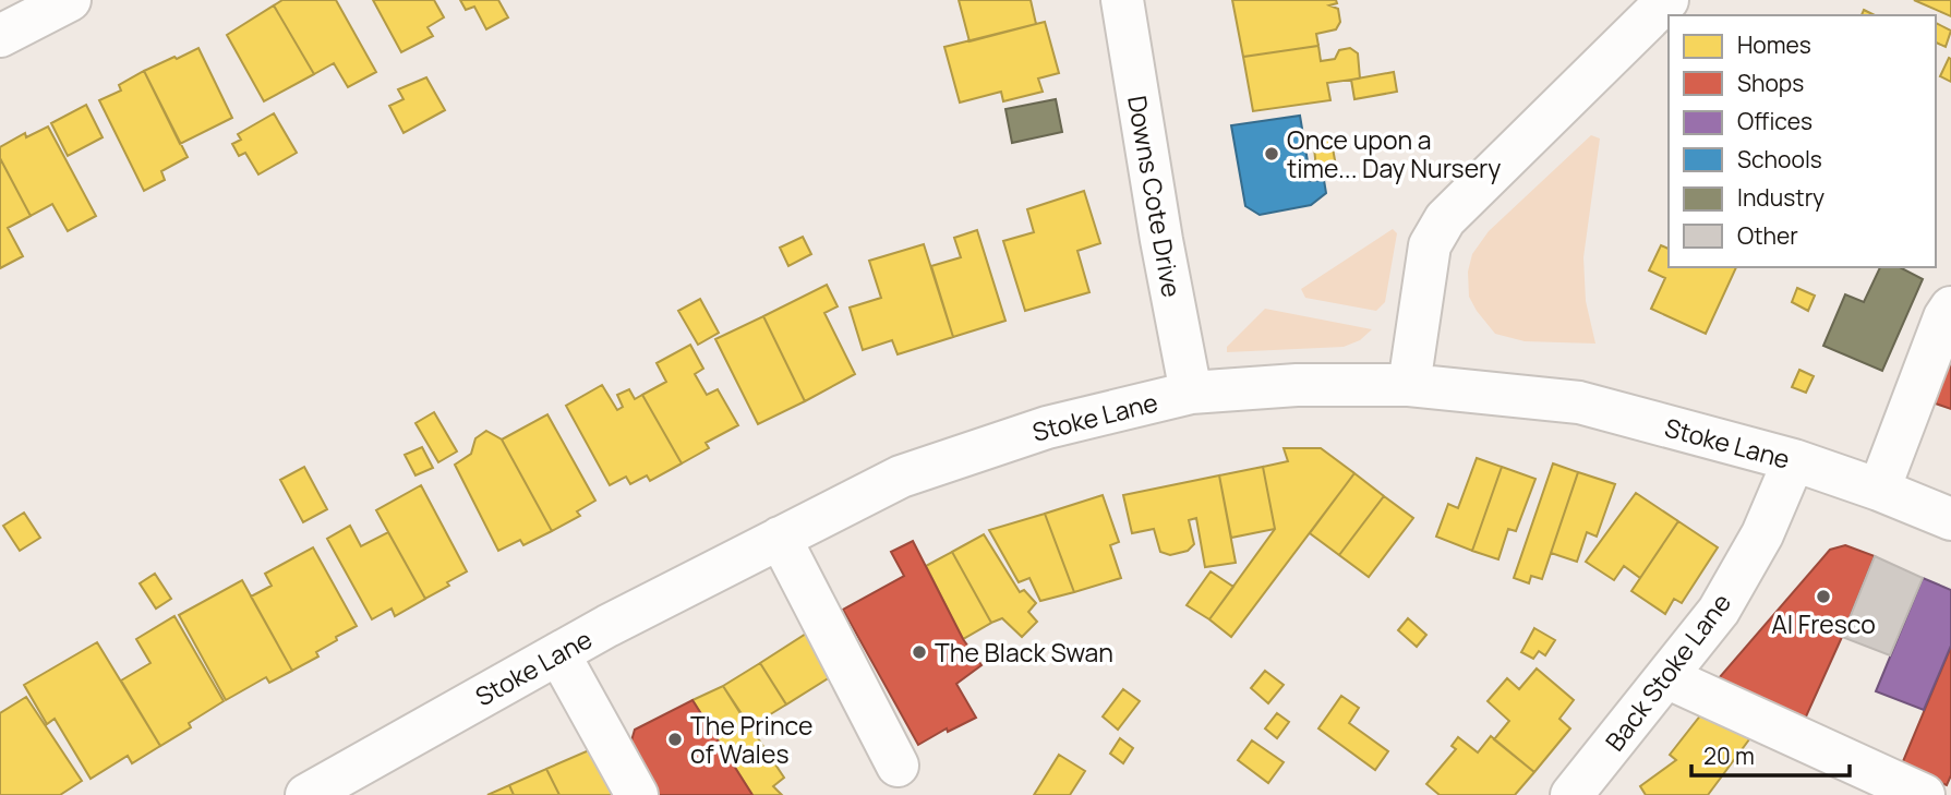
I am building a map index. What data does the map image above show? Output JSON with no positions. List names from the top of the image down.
{
  "streets": {
    "street": ["Downs Cote Drive", "Stoke Lane", "Back Stoke Lane"]
  },
  "crossings": [
    ["Downs Cote Drive", "Stoke Lane"],
    ["Stoke Lane", "Back Stoke Lane"]
  ],
  "places": [
    "Once upon a time... Day Nursery",
    "Al Fresco",
    "The Black Swan",
    "The Prince of Wales"
  ],
  "legend": [
    "Homes",
    "Shops",
    "Offices",
    "Schools",
    "Industry",
    "Other"
  ],
  "scale_bar": "20 m"
}
